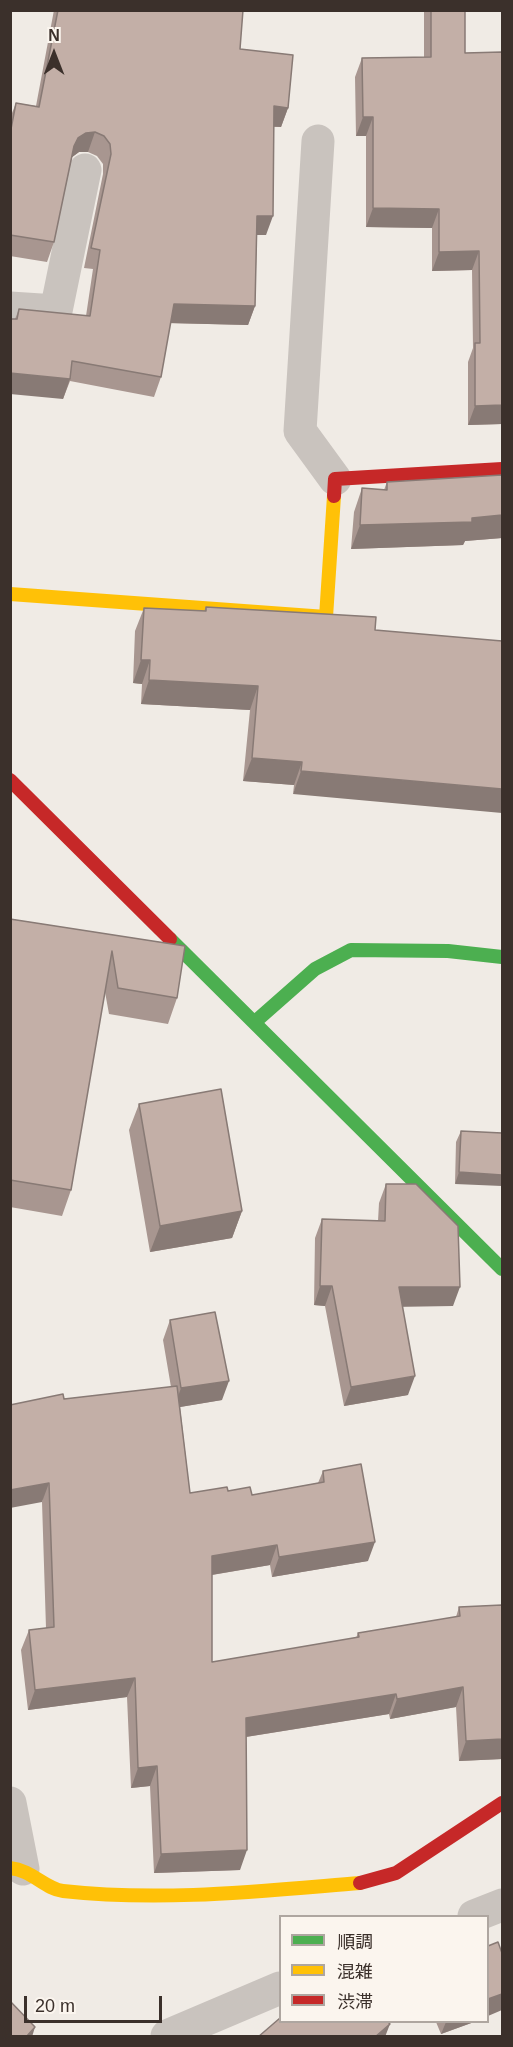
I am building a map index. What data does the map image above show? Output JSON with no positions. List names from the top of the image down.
{
  "legend": ["順調", "混雑", "渋滞"],
  "scale_bar": "20 m",
  "north": "top"
}
